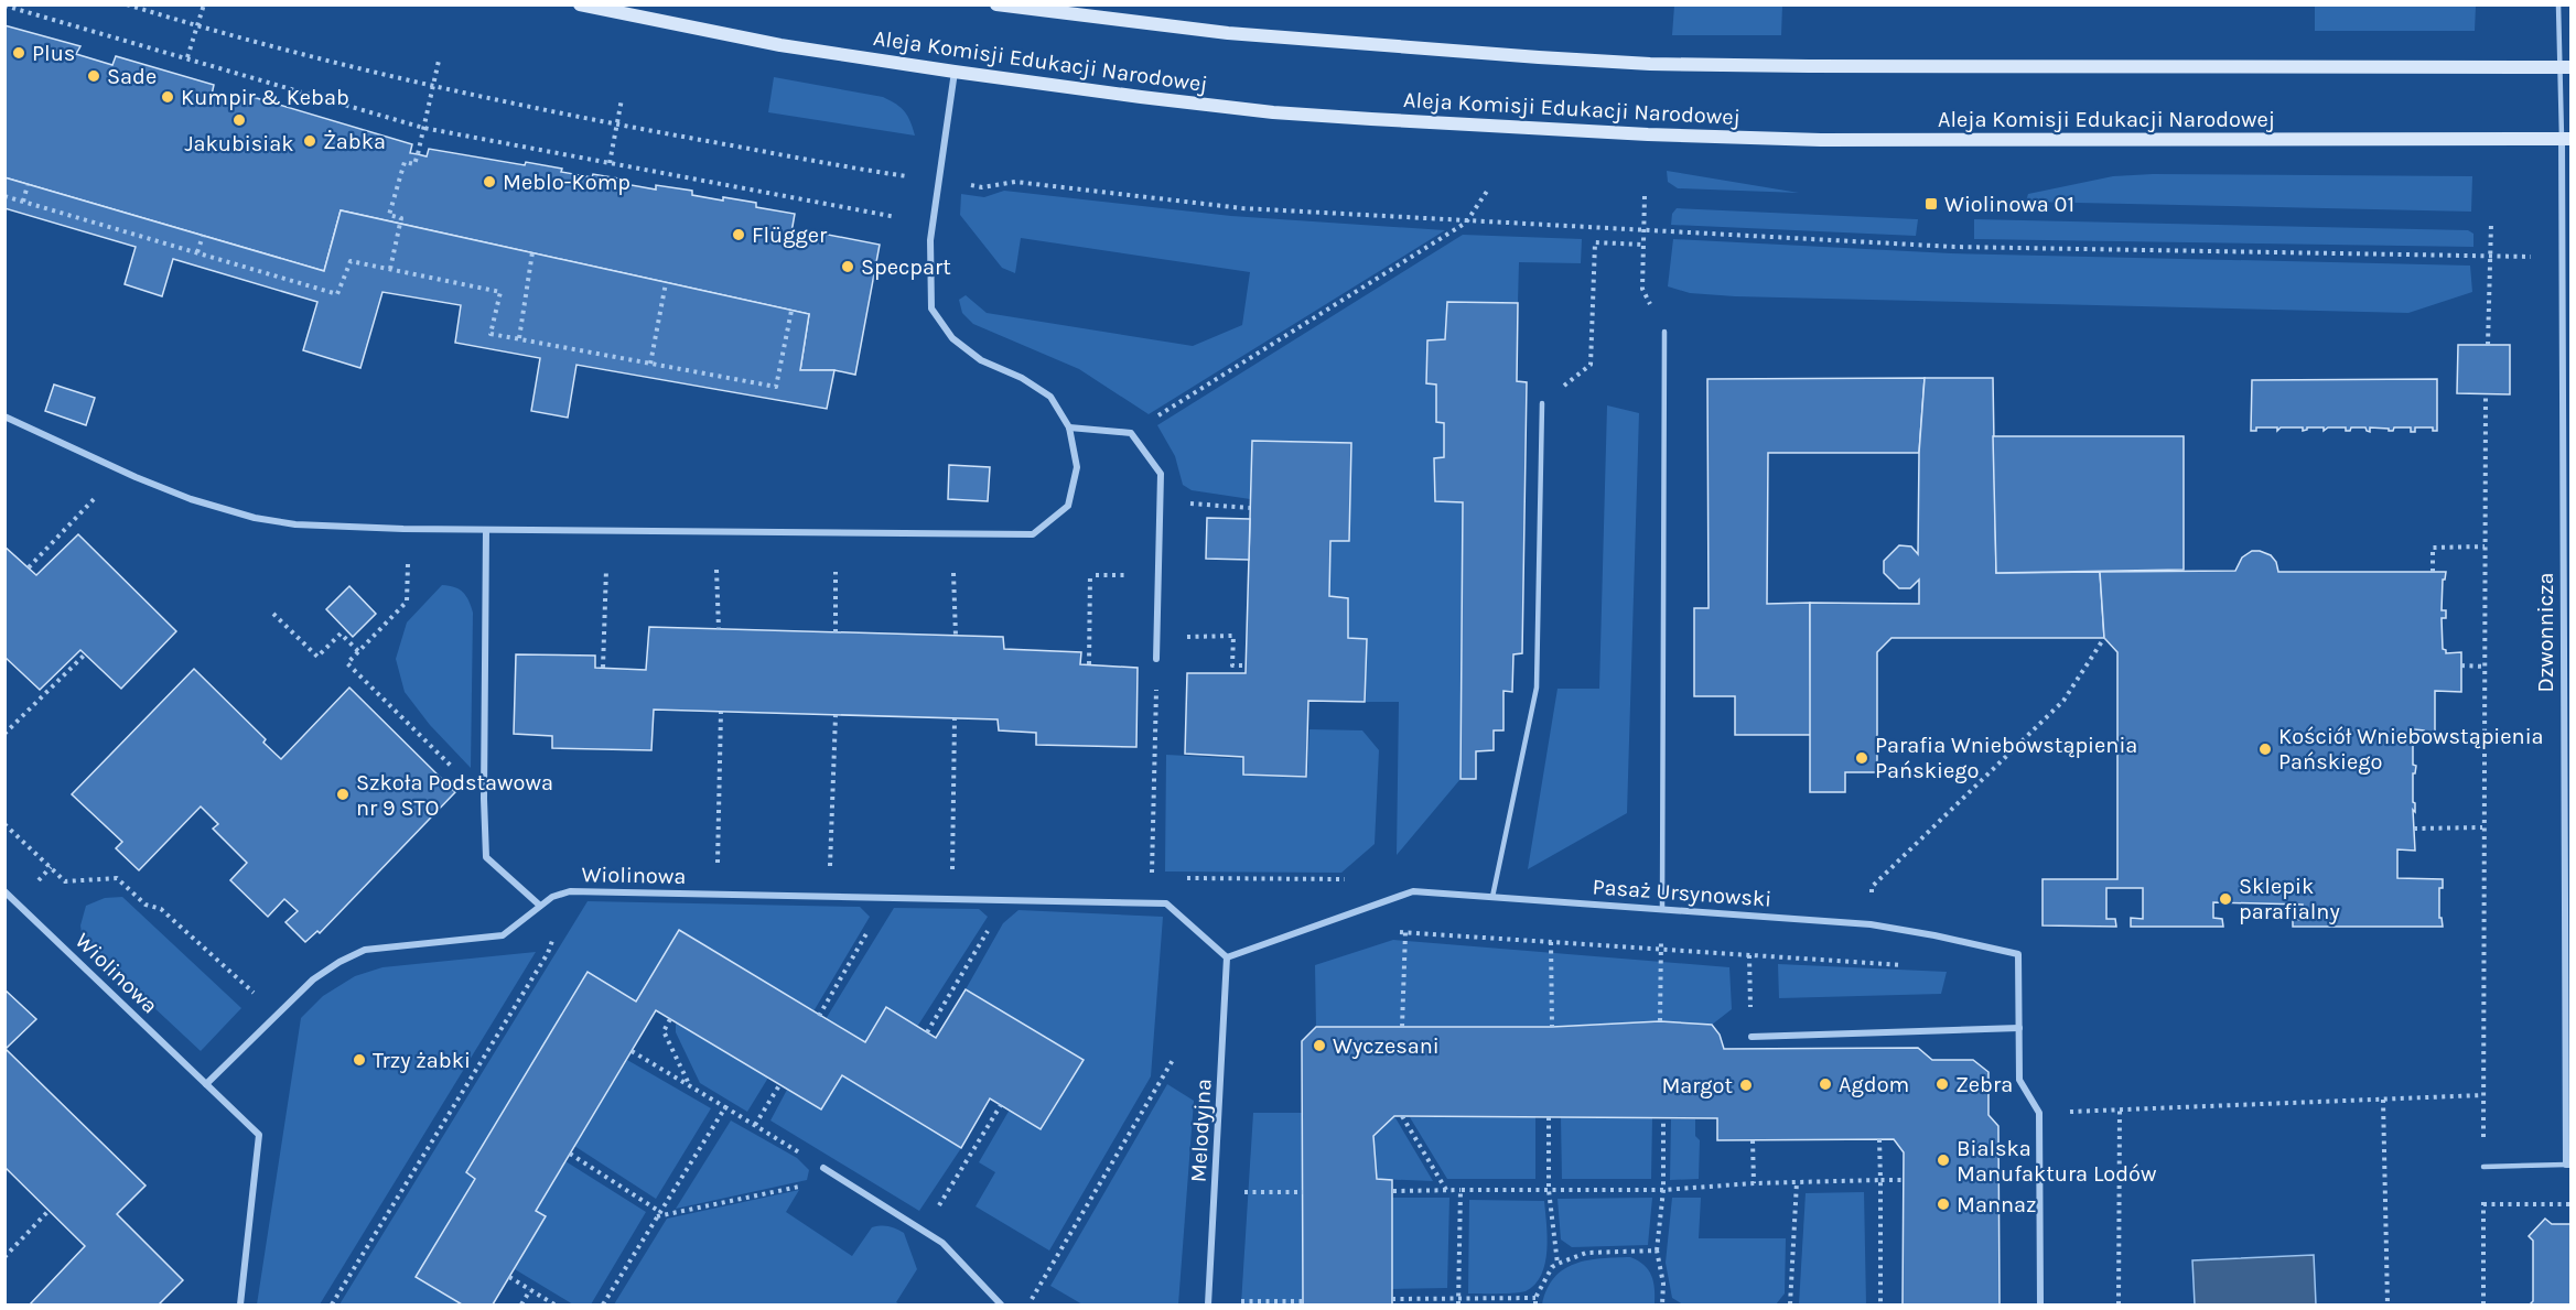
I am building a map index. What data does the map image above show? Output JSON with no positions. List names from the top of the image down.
{
  "streets": {
    "main road": ["Aleja Komisji Edukacji Narodowej"],
    "street": [
      "Dzwonnicza",
      "Wiolinowa",
      "Pasaż Ursynowski",
      "Melodyjna"
    ]
  },
  "crossings": [
    ["Aleja Komisji Edukacji Narodowej", "Dzwonnicza"],
    ["Wiolinowa", "Pasaż Ursynowski"],
    ["Wiolinowa", "Melodyjna"],
    ["Pasaż Ursynowski", "Melodyjna"]
  ],
  "places": {
    "other": [
      "Plus",
      "Sade",
      "Kumpir & Kebab",
      "Jakubisiak",
      "Żabka",
      "Meblo-Komp",
      "Flügger",
      "Specpart",
      "Kościół Wniebowstąpienia Pańskiego",
      "Parafia Wniebowstąpienia Pańskiego",
      "Szkoła Podstawowa nr 9 STO",
      "Sklepik parafialny",
      "Wyczesani",
      "Trzy żabki",
      "Agdom",
      "Zebra",
      "Margot",
      "Bialska Manufaktura Lodów",
      "Mannaz"
    ],
    "transit": ["Wiolinowa 01"]
  }
}
